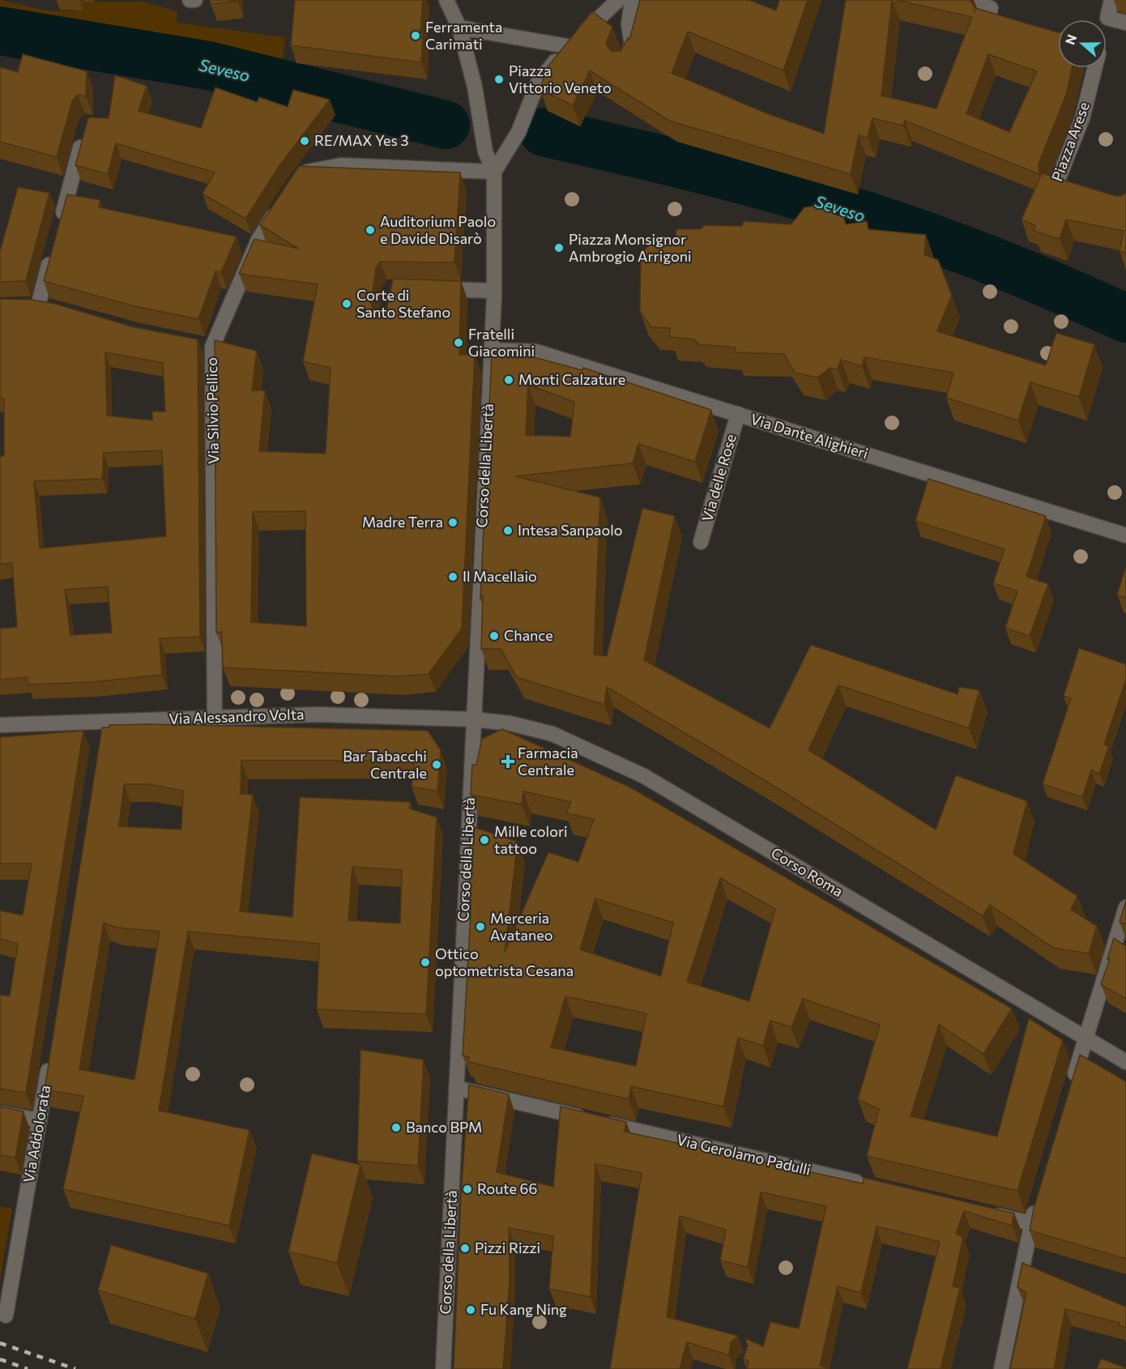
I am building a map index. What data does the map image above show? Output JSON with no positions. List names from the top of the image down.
{
  "streets": {
    "street": [
      "Piazza Arese",
      "Via Silvio Pellico",
      "Via Dante Alighieri",
      "Corso della Libertà",
      "Via delle Rose",
      "Via Alessandro Volta",
      "Corso Roma",
      "Via Addolorata",
      "Via Gerolamo Padulli"
    ]
  },
  "crossings": [
    ["Via Silvio Pellico", "Via Alessandro Volta"],
    ["Via Dante Alighieri", "Corso della Libertà"],
    ["Via Dante Alighieri", "Via delle Rose"],
    ["Corso della Libertà", "Via Alessandro Volta"],
    ["Corso della Libertà", "Corso Roma"],
    ["Corso della Libertà", "Via Gerolamo Padulli"],
    ["Via Alessandro Volta", "Corso Roma"]
  ],
  "water": ["Seveso"],
  "places": {
    "other": [
      "Ferramenta Carimati",
      "Piazza Vittorio Veneto",
      "RE/MAX Yes 3",
      "Auditorium Paolo e Davide Disarò",
      "Piazza Monsignor Ambrogio Arrigoni",
      "Corte di Santo Stefano",
      "Fratelli Giacomini",
      "Monti Calzature",
      "Madre Terra",
      "Intesa Sanpaolo",
      "Il Macellaio",
      "Chance",
      "Bar Tabacchi Centrale",
      "Mille colori tattoo",
      "Merceria Avataneo",
      "Ottico optometrista Cesana",
      "Banco BPM",
      "Route 66",
      "Pizzi Rizzi",
      "Fu Kang Ning"
    ],
    "health": ["Farmacia Centrale"]
  },
  "north": "left"
}
